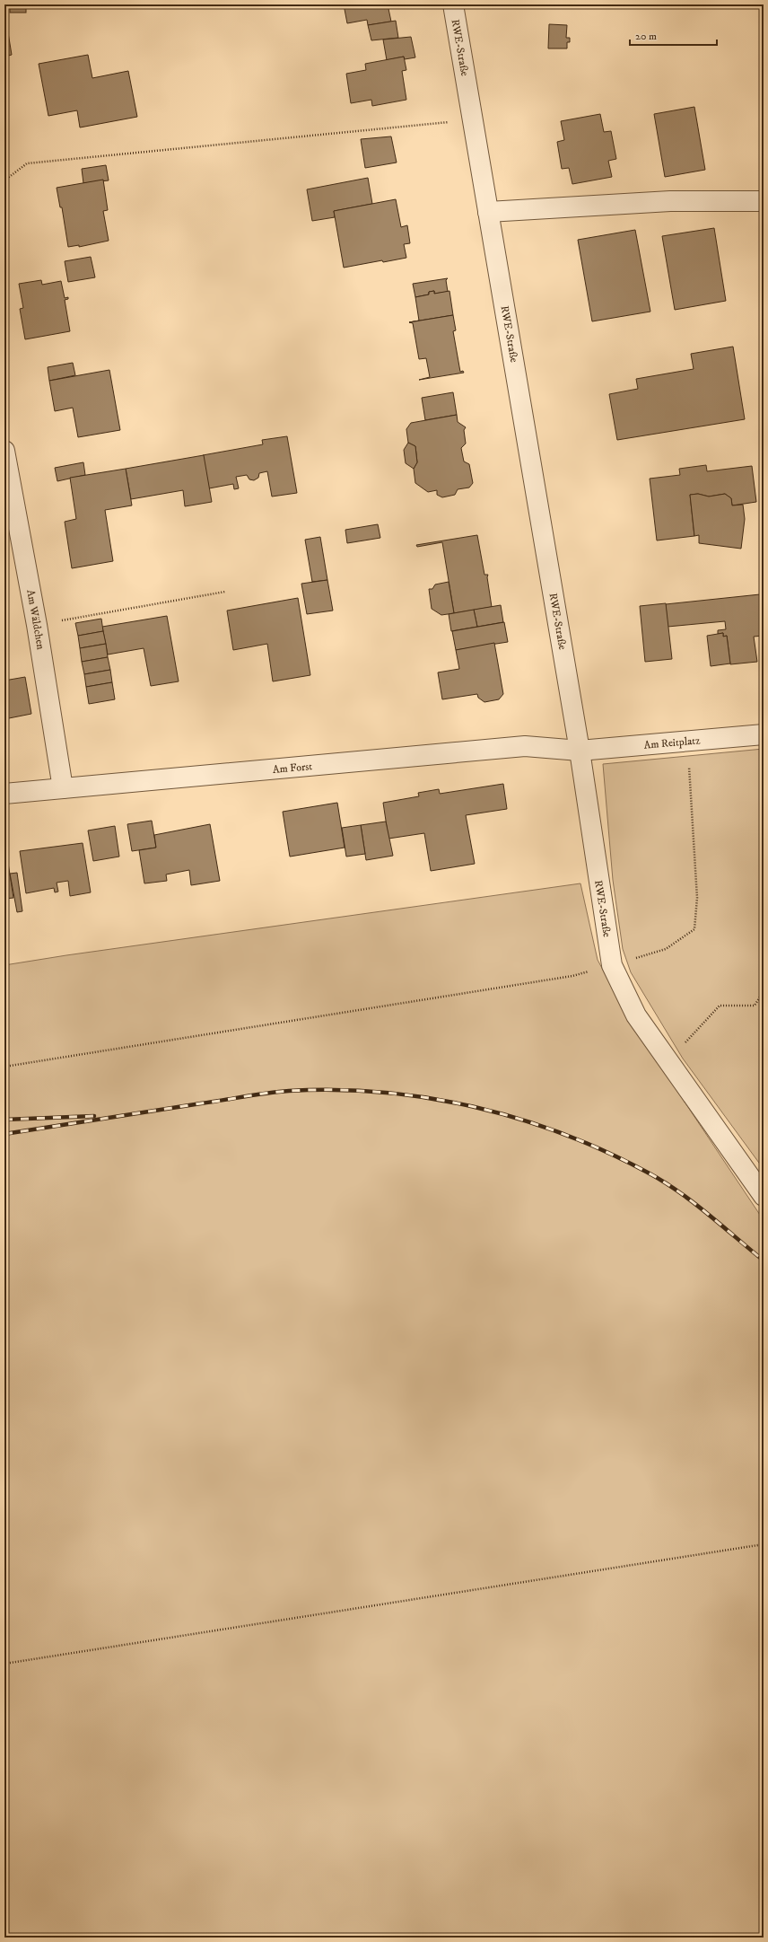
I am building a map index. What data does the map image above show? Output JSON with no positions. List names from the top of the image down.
{
  "streets": {
    "street": [
      "RWE-Straße",
      "Am Wäldchen",
      "Am Reitplatz",
      "Am Forst"
    ]
  },
  "crossings": [
    ["RWE-Straße", "Am Reitplatz"],
    ["RWE-Straße", "Am Forst"],
    ["Am Wäldchen", "Am Forst"],
    ["Am Reitplatz", "Am Forst"]
  ],
  "scale_bar": "20 m"
}
